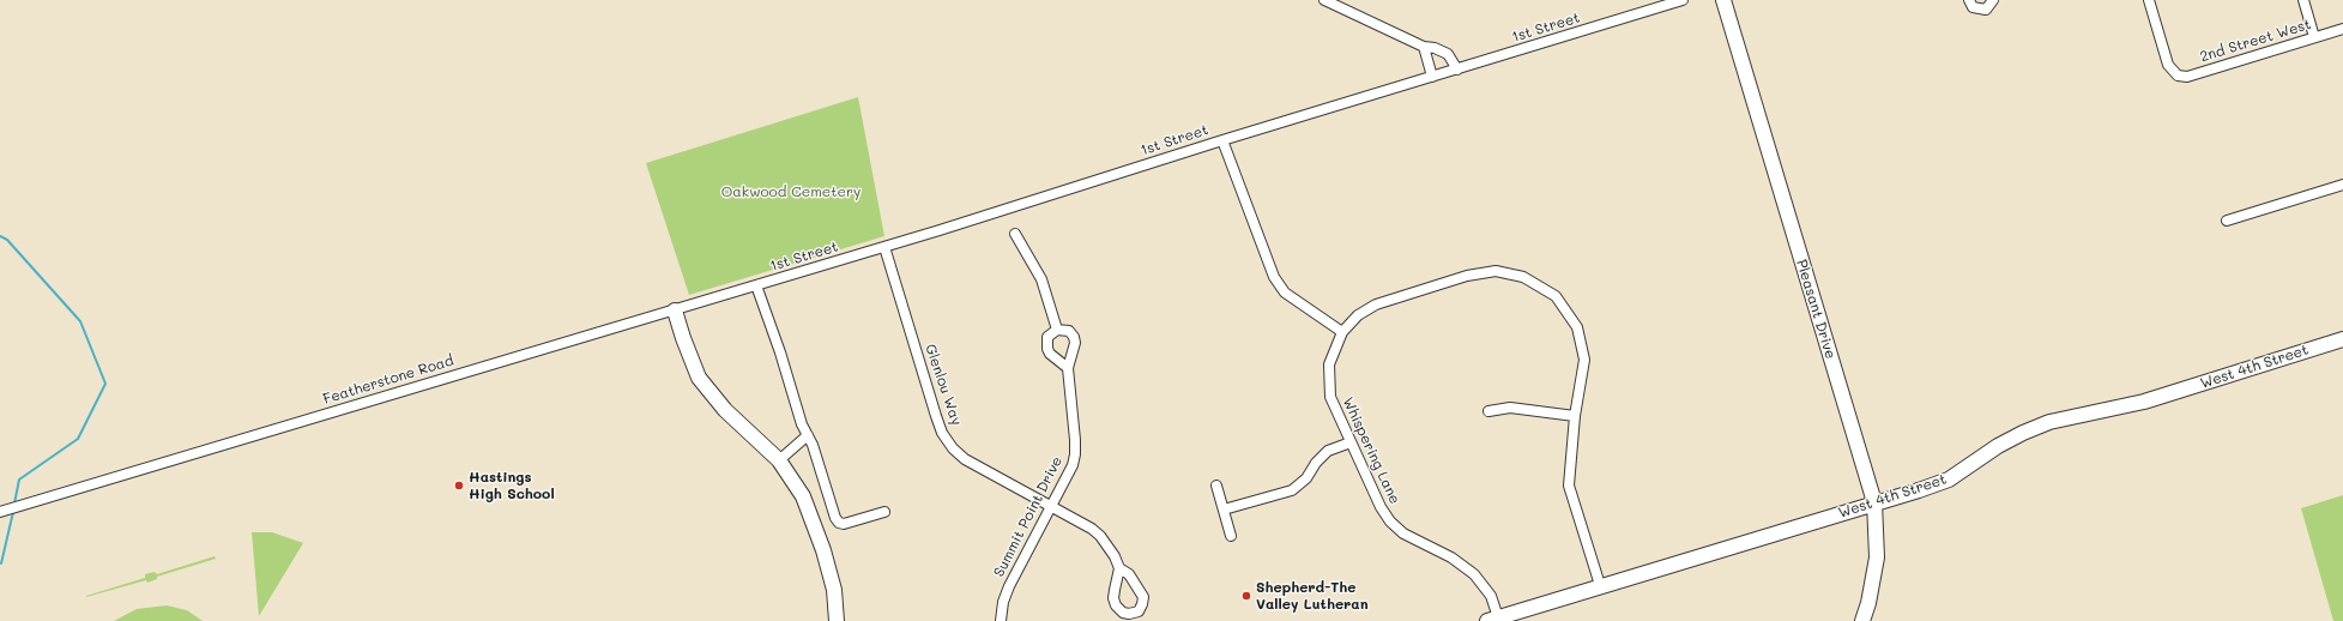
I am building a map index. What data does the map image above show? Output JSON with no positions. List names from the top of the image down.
{
  "streets": {
    "street": [
      "1st Street",
      "2nd Street West",
      "Pleasant Drive",
      "West 4th Street",
      "Featherstone Road",
      "Glenlou Way",
      "Whispering Lane",
      "Summit Point Drive"
    ]
  },
  "crossings": [
    ["1st Street", "Featherstone Road"],
    ["1st Street", "Glenlou Way"],
    ["Pleasant Drive", "West 4th Street"],
    ["West 4th Street", "Whispering Lane"],
    ["Glenlou Way", "Summit Point Drive"]
  ],
  "parks": ["Oakwood Cemetery"],
  "places": ["Hastings High School", "Shepherd-The Valley Lutheran"]
}
